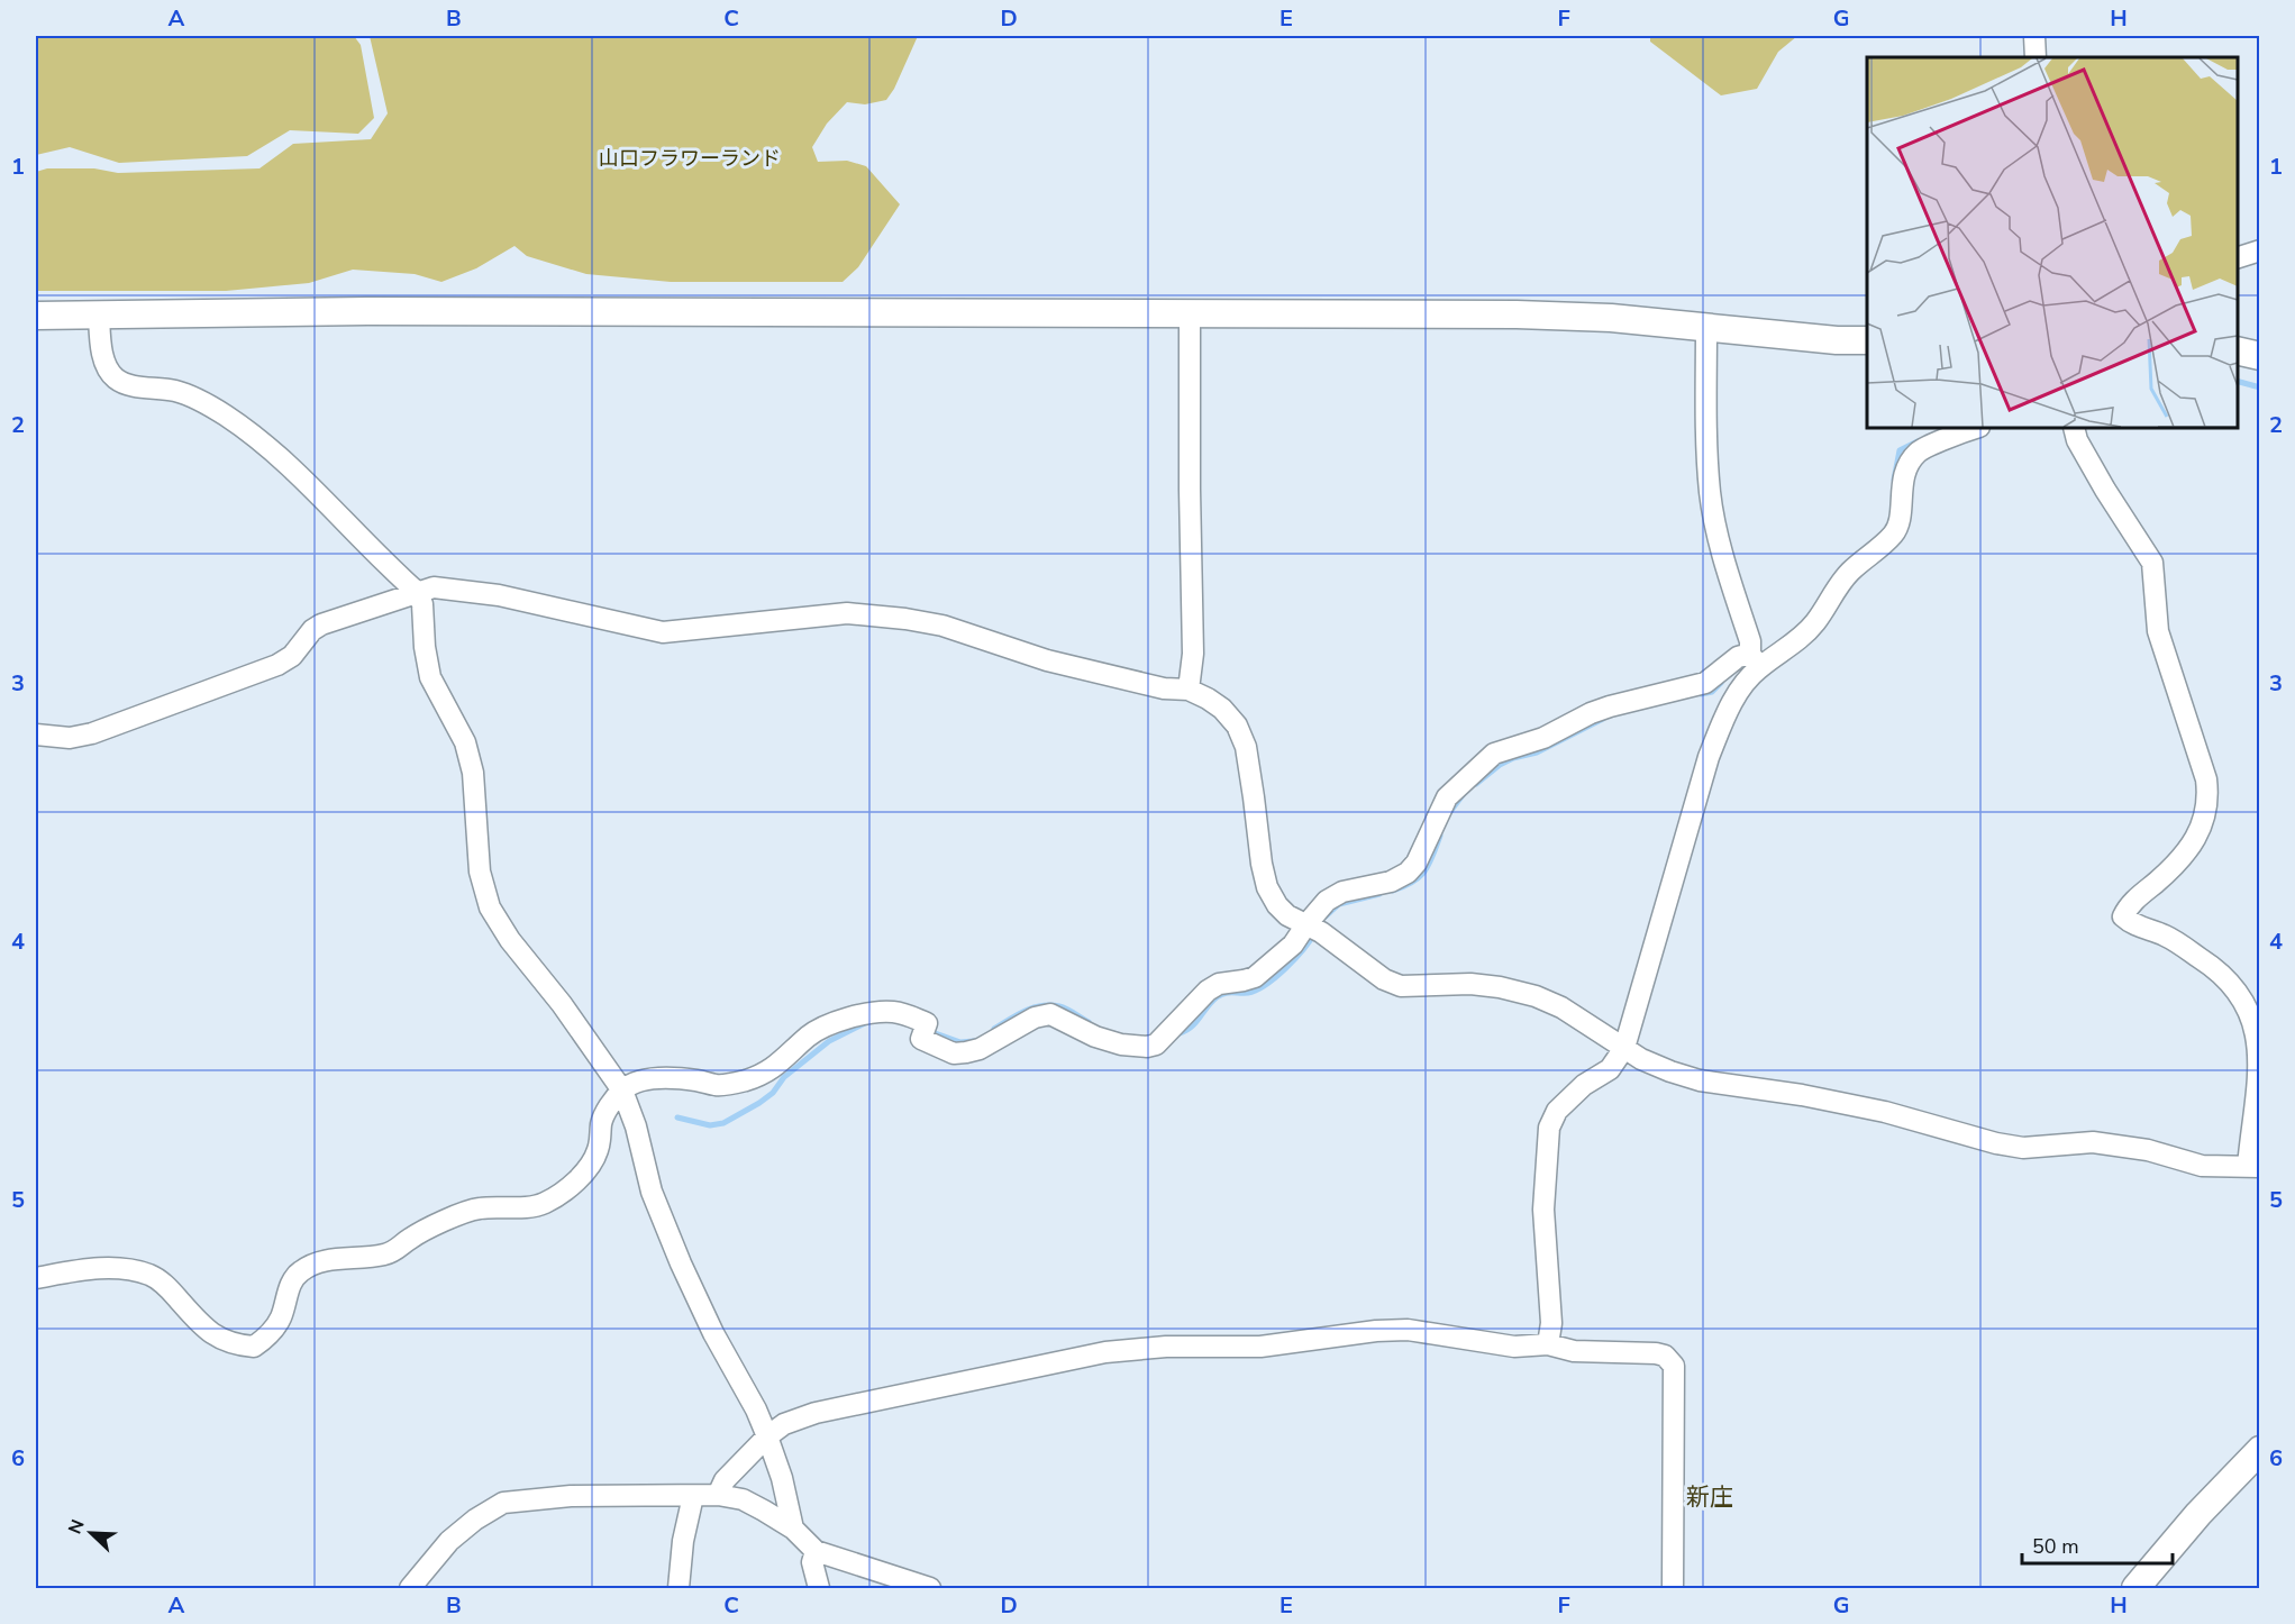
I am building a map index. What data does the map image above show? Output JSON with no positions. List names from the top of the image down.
{
  "districts": ["新庄"],
  "parks": ["山口フラワーランド"],
  "scale_bar": "50 m",
  "north": "top left",
  "grid": {
    "columns": [
      "A",
      "B",
      "C",
      "D",
      "E",
      "F",
      "G",
      "H"
    ],
    "rows": [
      "1",
      "2",
      "3",
      "4",
      "5",
      "6"
    ]
  }
}
